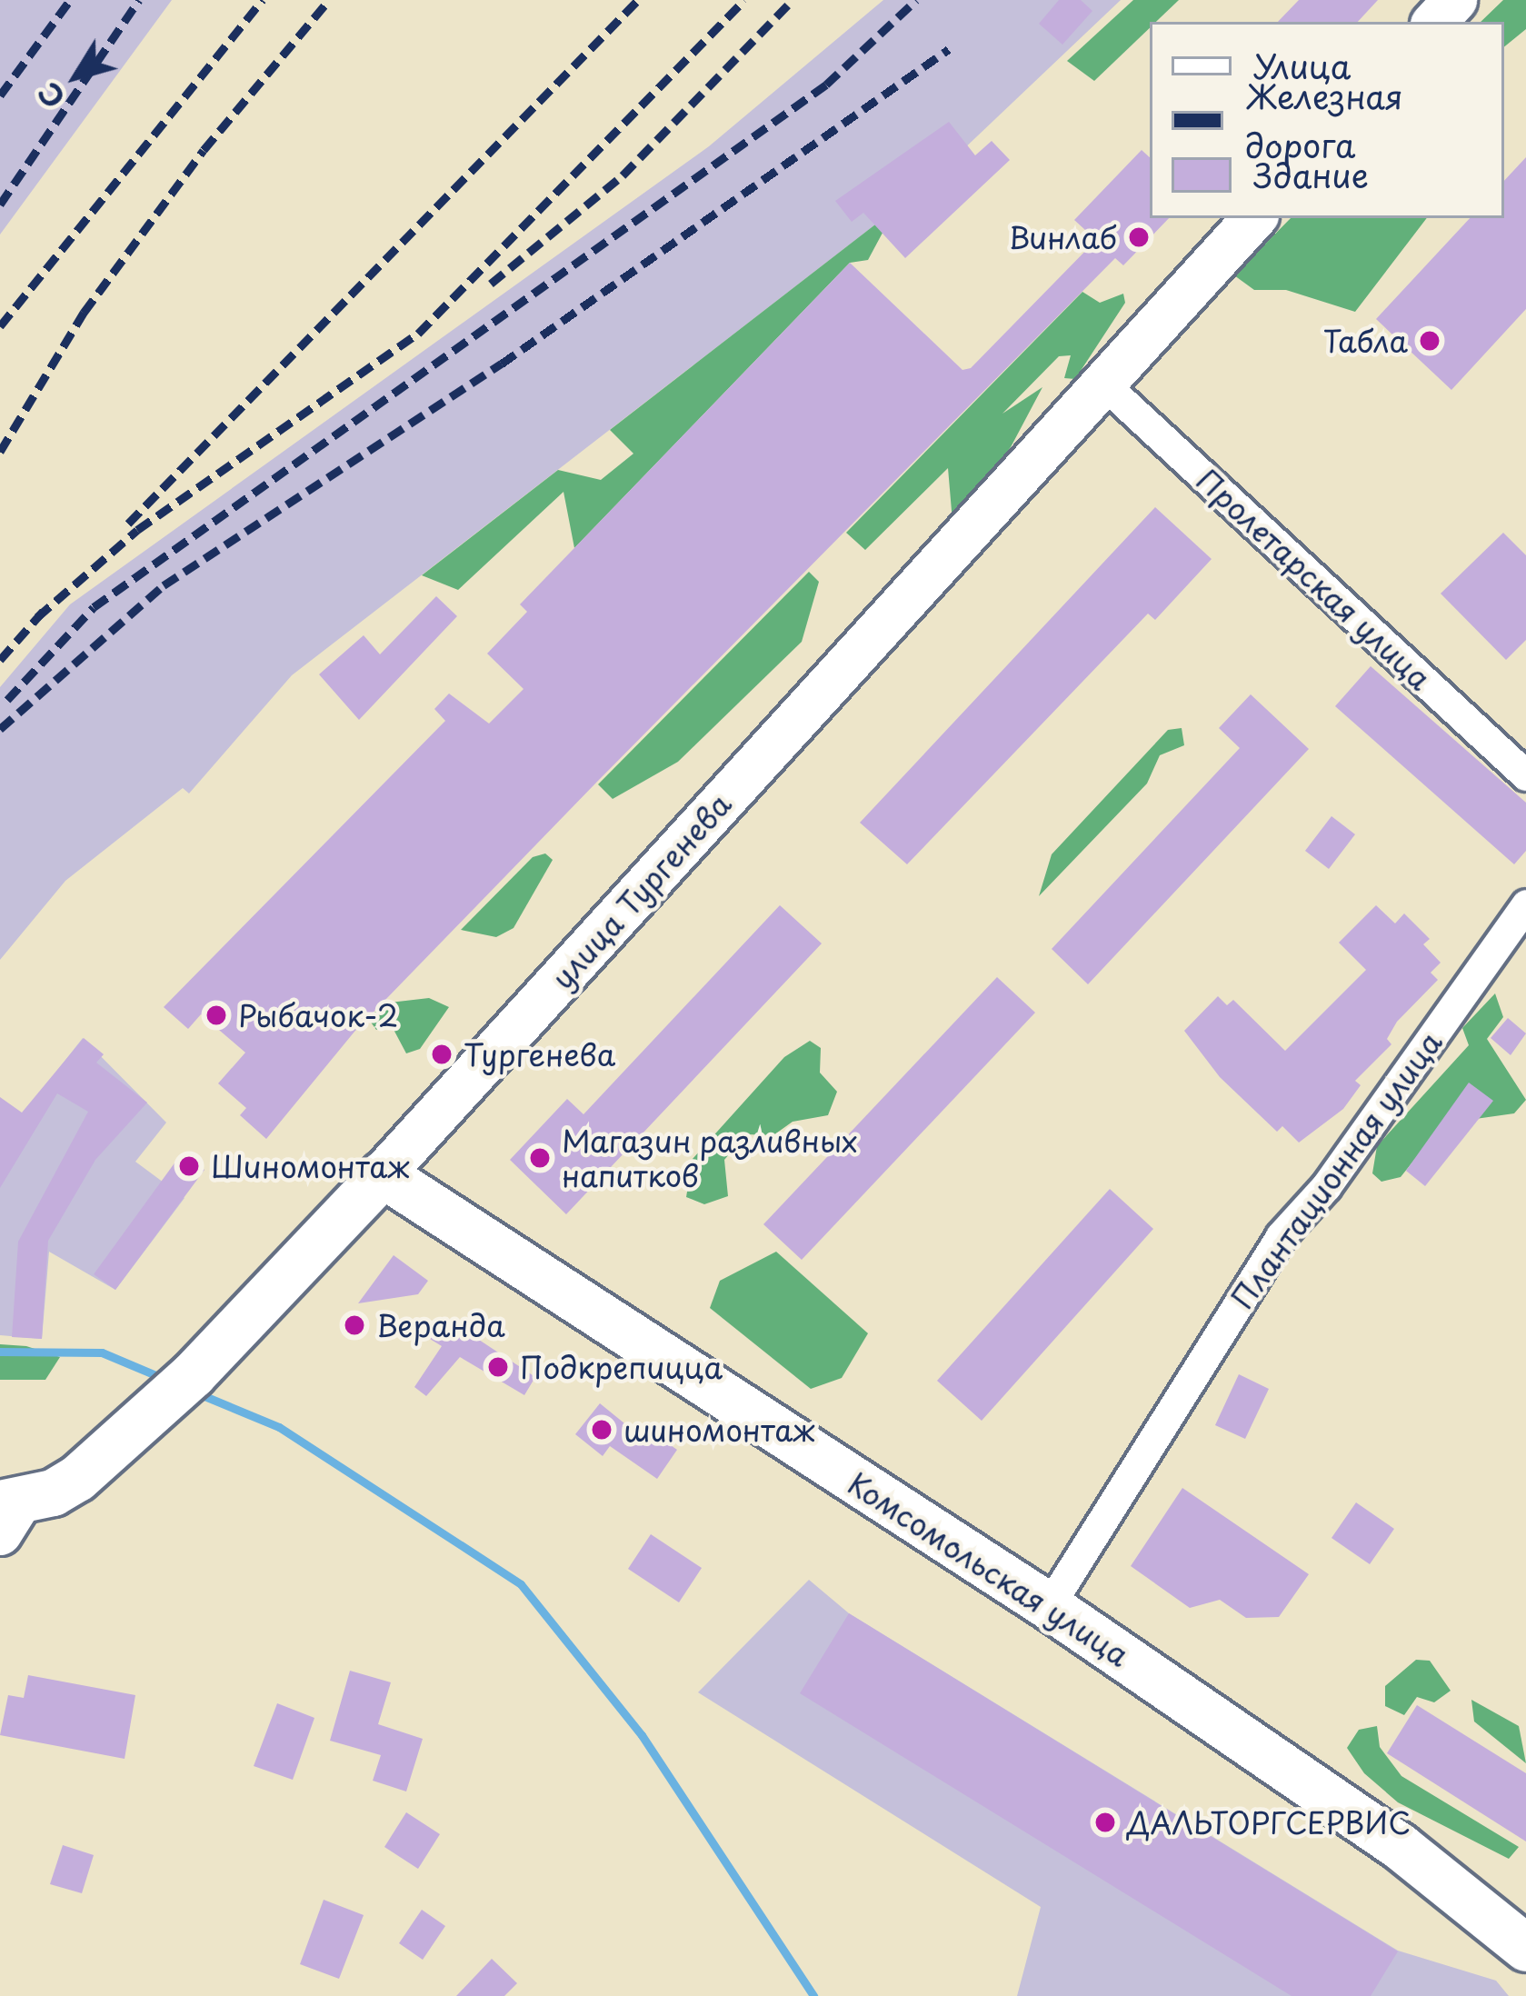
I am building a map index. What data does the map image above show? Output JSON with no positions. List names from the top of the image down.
{
  "streets": {
    "main road": ["улица Тургенева", "Комсомольская улица"],
    "street": ["Пролетарская улица", "Плантационная улица"]
  },
  "crossings": [
    ["Пролетарская улица", "улица Тургенева"],
    ["улица Тургенева", "Комсомольская улица"],
    ["Плантационная улица", "Комсомольская улица"]
  ],
  "places": [
    "Винлаб",
    "Табла",
    "Рыбачок-2",
    "Тургенева",
    "Магазин разливных напитков",
    "Шиномонтаж",
    "Веранда",
    "Подкрепицца",
    "шиномонтаж",
    "ДАЛЬТОРГСЕРВИС"
  ],
  "legend": ["Улица", "Железная дорога", "Здание"],
  "north": "bottom left"
}
